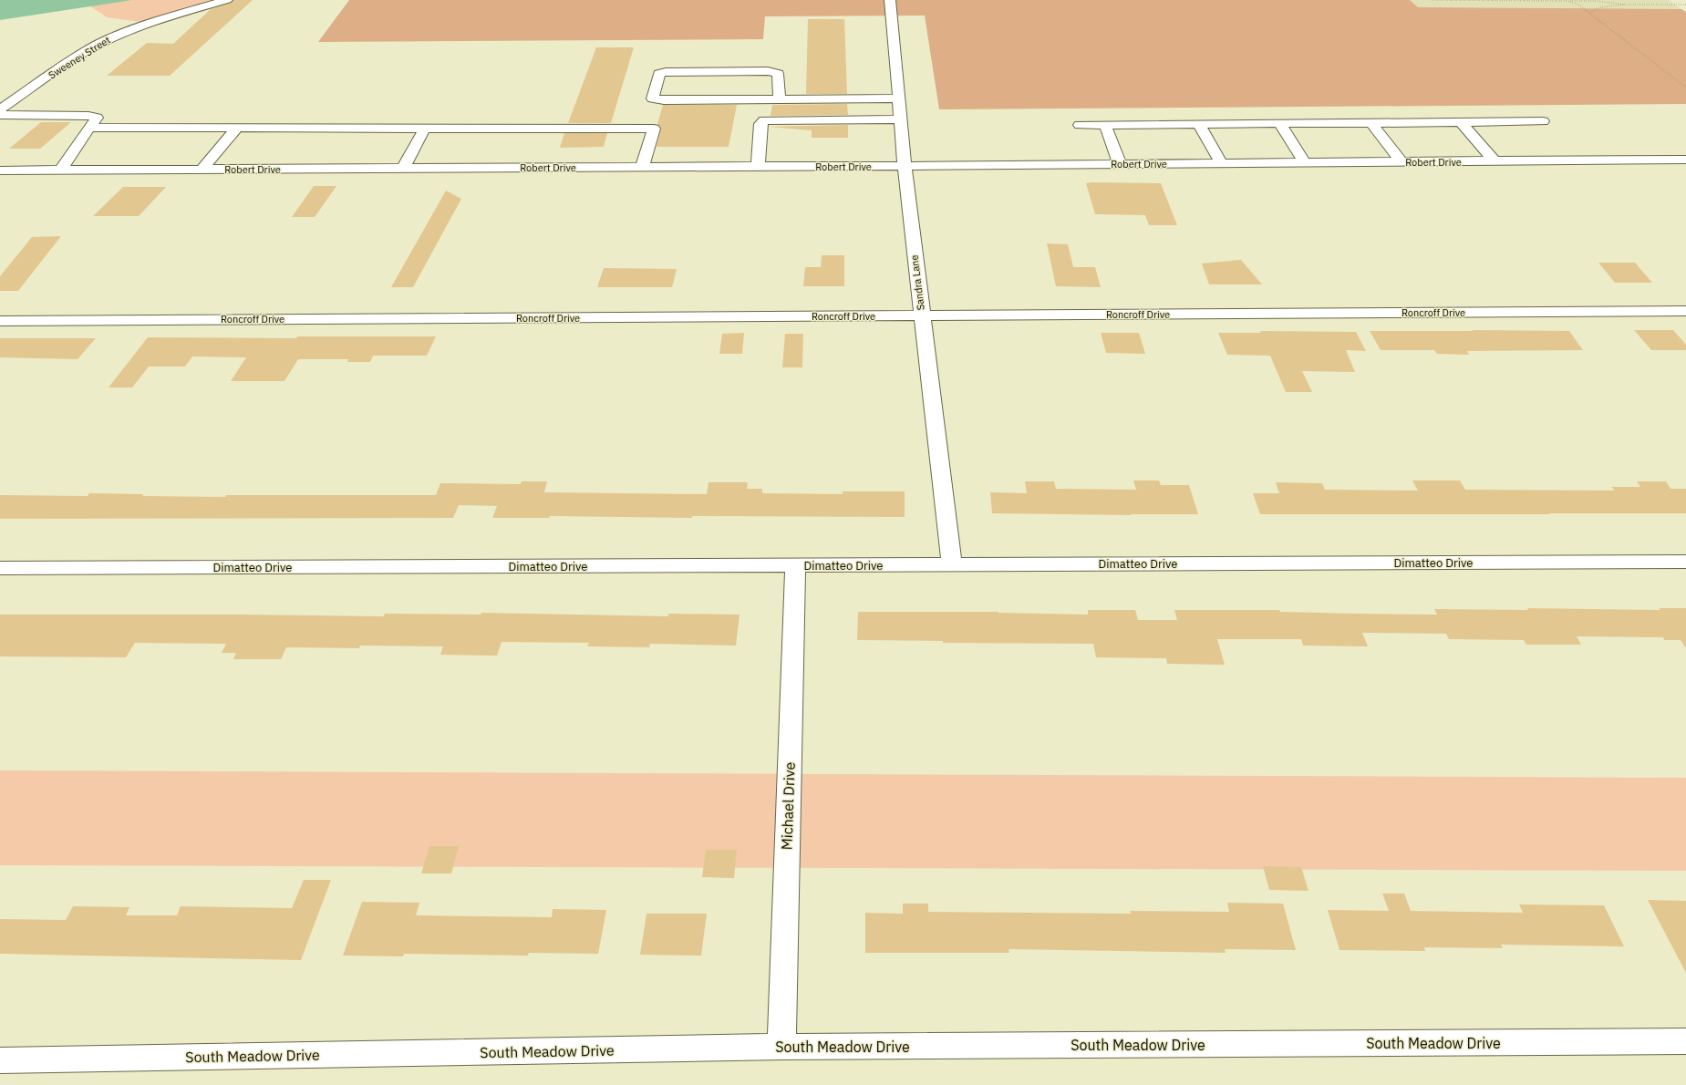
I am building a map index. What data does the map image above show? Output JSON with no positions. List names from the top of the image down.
{
  "streets": {
    "street": [
      "Sweeney Street",
      "Robert Drive",
      "Sandra Lane",
      "Roncroff Drive",
      "Dimatteo Drive",
      "Michael Drive",
      "South Meadow Drive"
    ]
  },
  "crossings": [
    ["Robert Drive", "Sandra Lane"],
    ["Sandra Lane", "Roncroff Drive"],
    ["Sandra Lane", "Dimatteo Drive"],
    ["Dimatteo Drive", "Michael Drive"],
    ["Michael Drive", "South Meadow Drive"]
  ]
}
